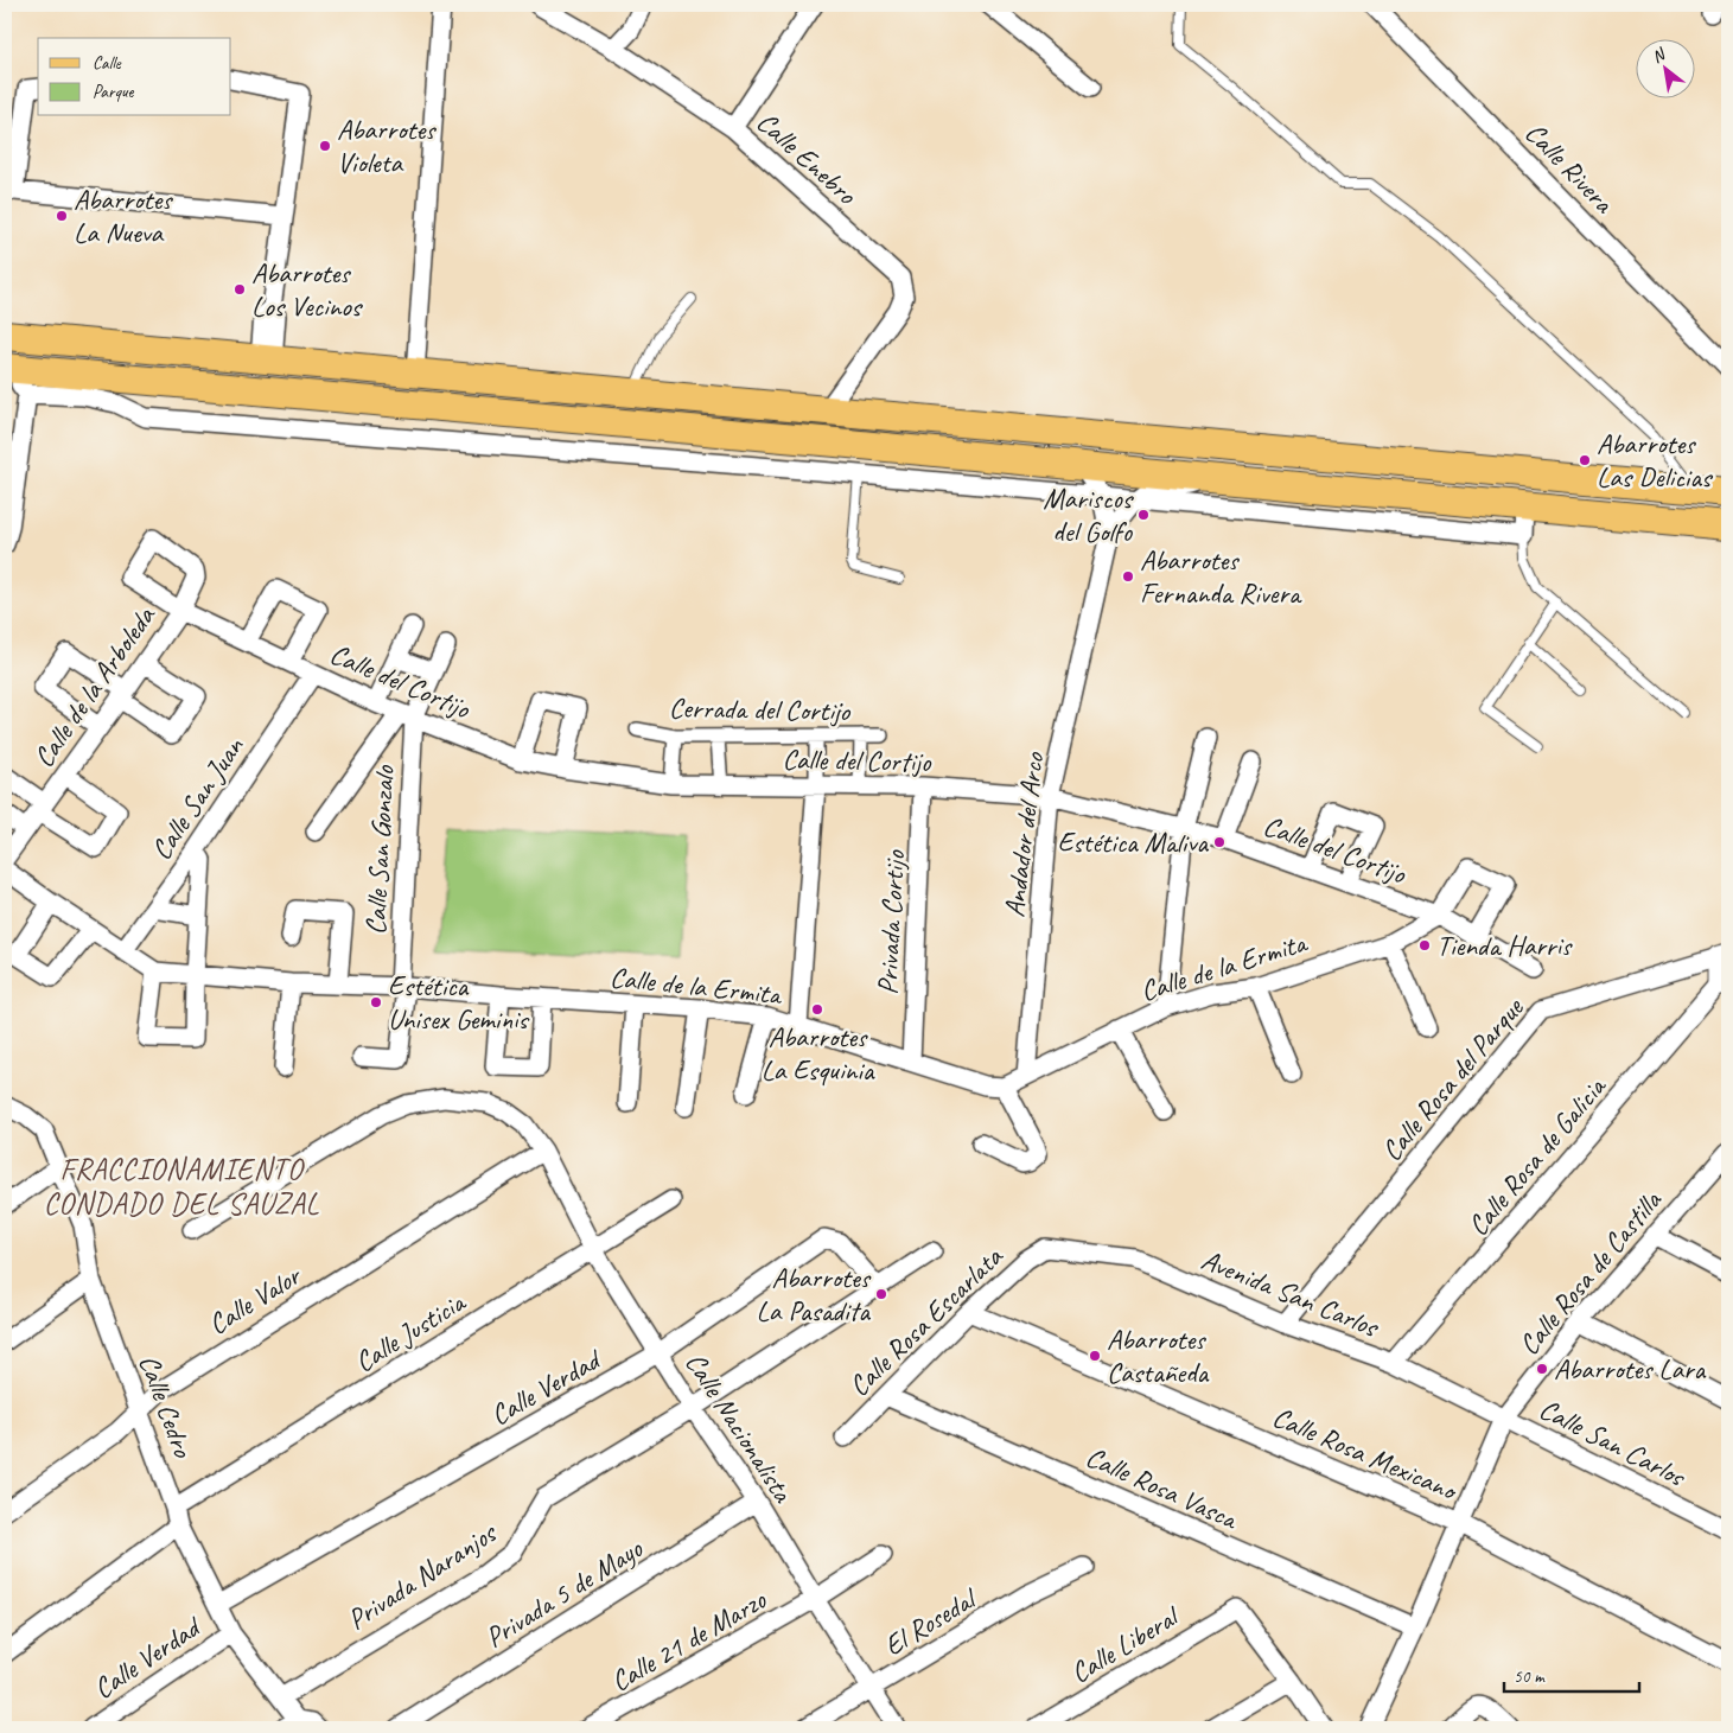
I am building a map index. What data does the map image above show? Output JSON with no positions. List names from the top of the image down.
{
  "streets": {
    "street": [
      "Calle Enebro",
      "Calle Rivera",
      "Calle del Cortijo",
      "Calle de la Arboleda",
      "Cerrada del Cortijo",
      "Calle San Juan",
      "Andador del Arco",
      "Calle San Gonzalo",
      "Privada Cortijo",
      "Calle de la Ermita",
      "Calle Rosa del Parque",
      "Calle Rosa de Galicia",
      "Calle Rosa de Castilla",
      "Avenida San Carlos",
      "Calle Valor",
      "Calle Rosa Escarlata",
      "Calle Justicia",
      "Calle Verdad",
      "Calle Cedro",
      "Calle Nacionalista",
      "Calle San Carlos",
      "Calle Rosa Mexicano",
      "Calle Rosa Vasca",
      "Privada Naranjos",
      "Privada 5 de Mayo",
      "El Rosedal",
      "Calle 21 de Marzo",
      "Calle Liberal"
    ]
  },
  "crossings": [
    ["Calle del Cortijo", "Calle de la Arboleda"],
    ["Calle del Cortijo", "Calle San Juan"],
    ["Calle del Cortijo", "Andador del Arco"],
    ["Calle del Cortijo", "Calle San Gonzalo"],
    ["Calle del Cortijo", "Privada Cortijo"],
    ["Calle del Cortijo", "Calle de la Ermita"],
    ["Calle San Juan", "Calle de la Ermita"],
    ["Andador del Arco", "Calle de la Ermita"],
    ["Calle San Gonzalo", "Calle de la Ermita"],
    ["Privada Cortijo", "Calle de la Ermita"],
    ["Calle Rosa del Parque", "Avenida San Carlos"],
    ["Calle Rosa de Galicia", "Avenida San Carlos"],
    ["Calle Rosa de Castilla", "Avenida San Carlos"],
    ["Calle Rosa de Castilla", "Calle San Carlos"],
    ["Calle Rosa de Castilla", "Calle Rosa Mexicano"],
    ["Calle Rosa de Castilla", "Calle Rosa Vasca"],
    ["Avenida San Carlos", "Calle Rosa Escarlata"],
    ["Avenida San Carlos", "Calle San Carlos"],
    ["Calle Valor", "Calle Cedro"],
    ["Calle Valor", "Calle Nacionalista"],
    ["Calle Rosa Escarlata", "Calle Rosa Mexicano"],
    ["Calle Rosa Escarlata", "Calle Rosa Vasca"],
    ["Calle Justicia", "Calle Cedro"],
    ["Calle Justicia", "Calle Nacionalista"],
    ["Calle Verdad", "Calle Cedro"],
    ["Calle Verdad", "Calle Nacionalista"],
    ["Calle Verdad", "Privada Naranjos"],
    ["Calle Cedro", "Privada Naranjos"],
    ["Calle Nacionalista", "Privada Naranjos"],
    ["Calle Nacionalista", "Privada 5 de Mayo"],
    ["Calle Nacionalista", "El Rosedal"],
    ["Calle Nacionalista", "Calle 21 de Marzo"]
  ],
  "districts": ["FRACCIONAMIENTO CONDADO DEL SAUZAL"],
  "places": [
    "Abarrotes Violeta",
    "Abarrotes La Nueva",
    "Abarrotes Los Vecinos",
    "Abarrotes Las Delicias",
    "Mariscos del Golfo",
    "Abarrotes Fernanda Rivera",
    "Estética Maliva",
    "Tienda Harris",
    "Estética Unisex Geminis",
    "Abarrotes La Esquinia",
    "Abarrotes La Pasadita",
    "Abarrotes Castañeda",
    "Abarrotes Lara"
  ],
  "legend": ["Calle", "Parque"],
  "scale_bar": "50 m",
  "north": "top left"
}
